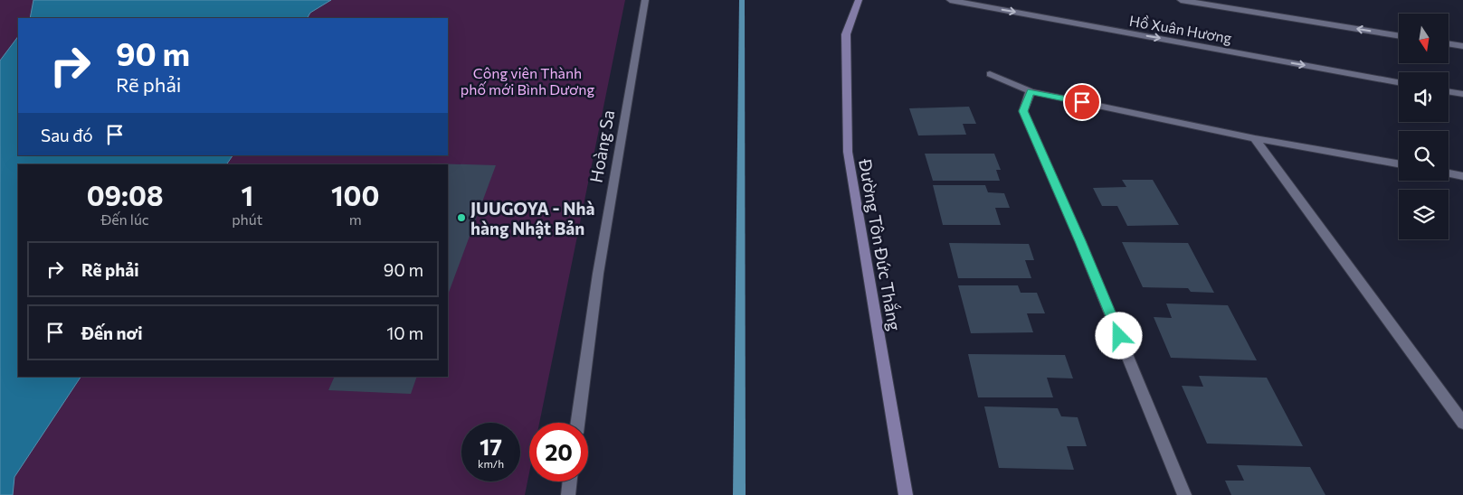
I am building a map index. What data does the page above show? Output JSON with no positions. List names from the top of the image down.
{
  "streets": {
    "street": ["Hồ Xuân Hương", "Hoàng Sa", "Đường Tôn Đức Thắng"]
  },
  "parks": ["Công viên Thành phố mới Bình Dương"],
  "places": ["JUUGOYA - Nhà hàng Nhật Bản"],
  "north": "bottom",
  "page": {
    "turn": ["90 m", "Rẽ phải"],
    "then": "Sau đó",
    "eta": [
      "09:08",
      "Đến lúc",
      "1",
      "phút",
      "100",
      "m"
    ],
    "list": [
      {
        "name": "Rẽ phải",
        "value": "90 m"
      },
      {
        "name": "Đến nơi",
        "value": "10 m"
      }
    ],
    "speed": "17 km/h",
    "limit": "20"
  }
}
